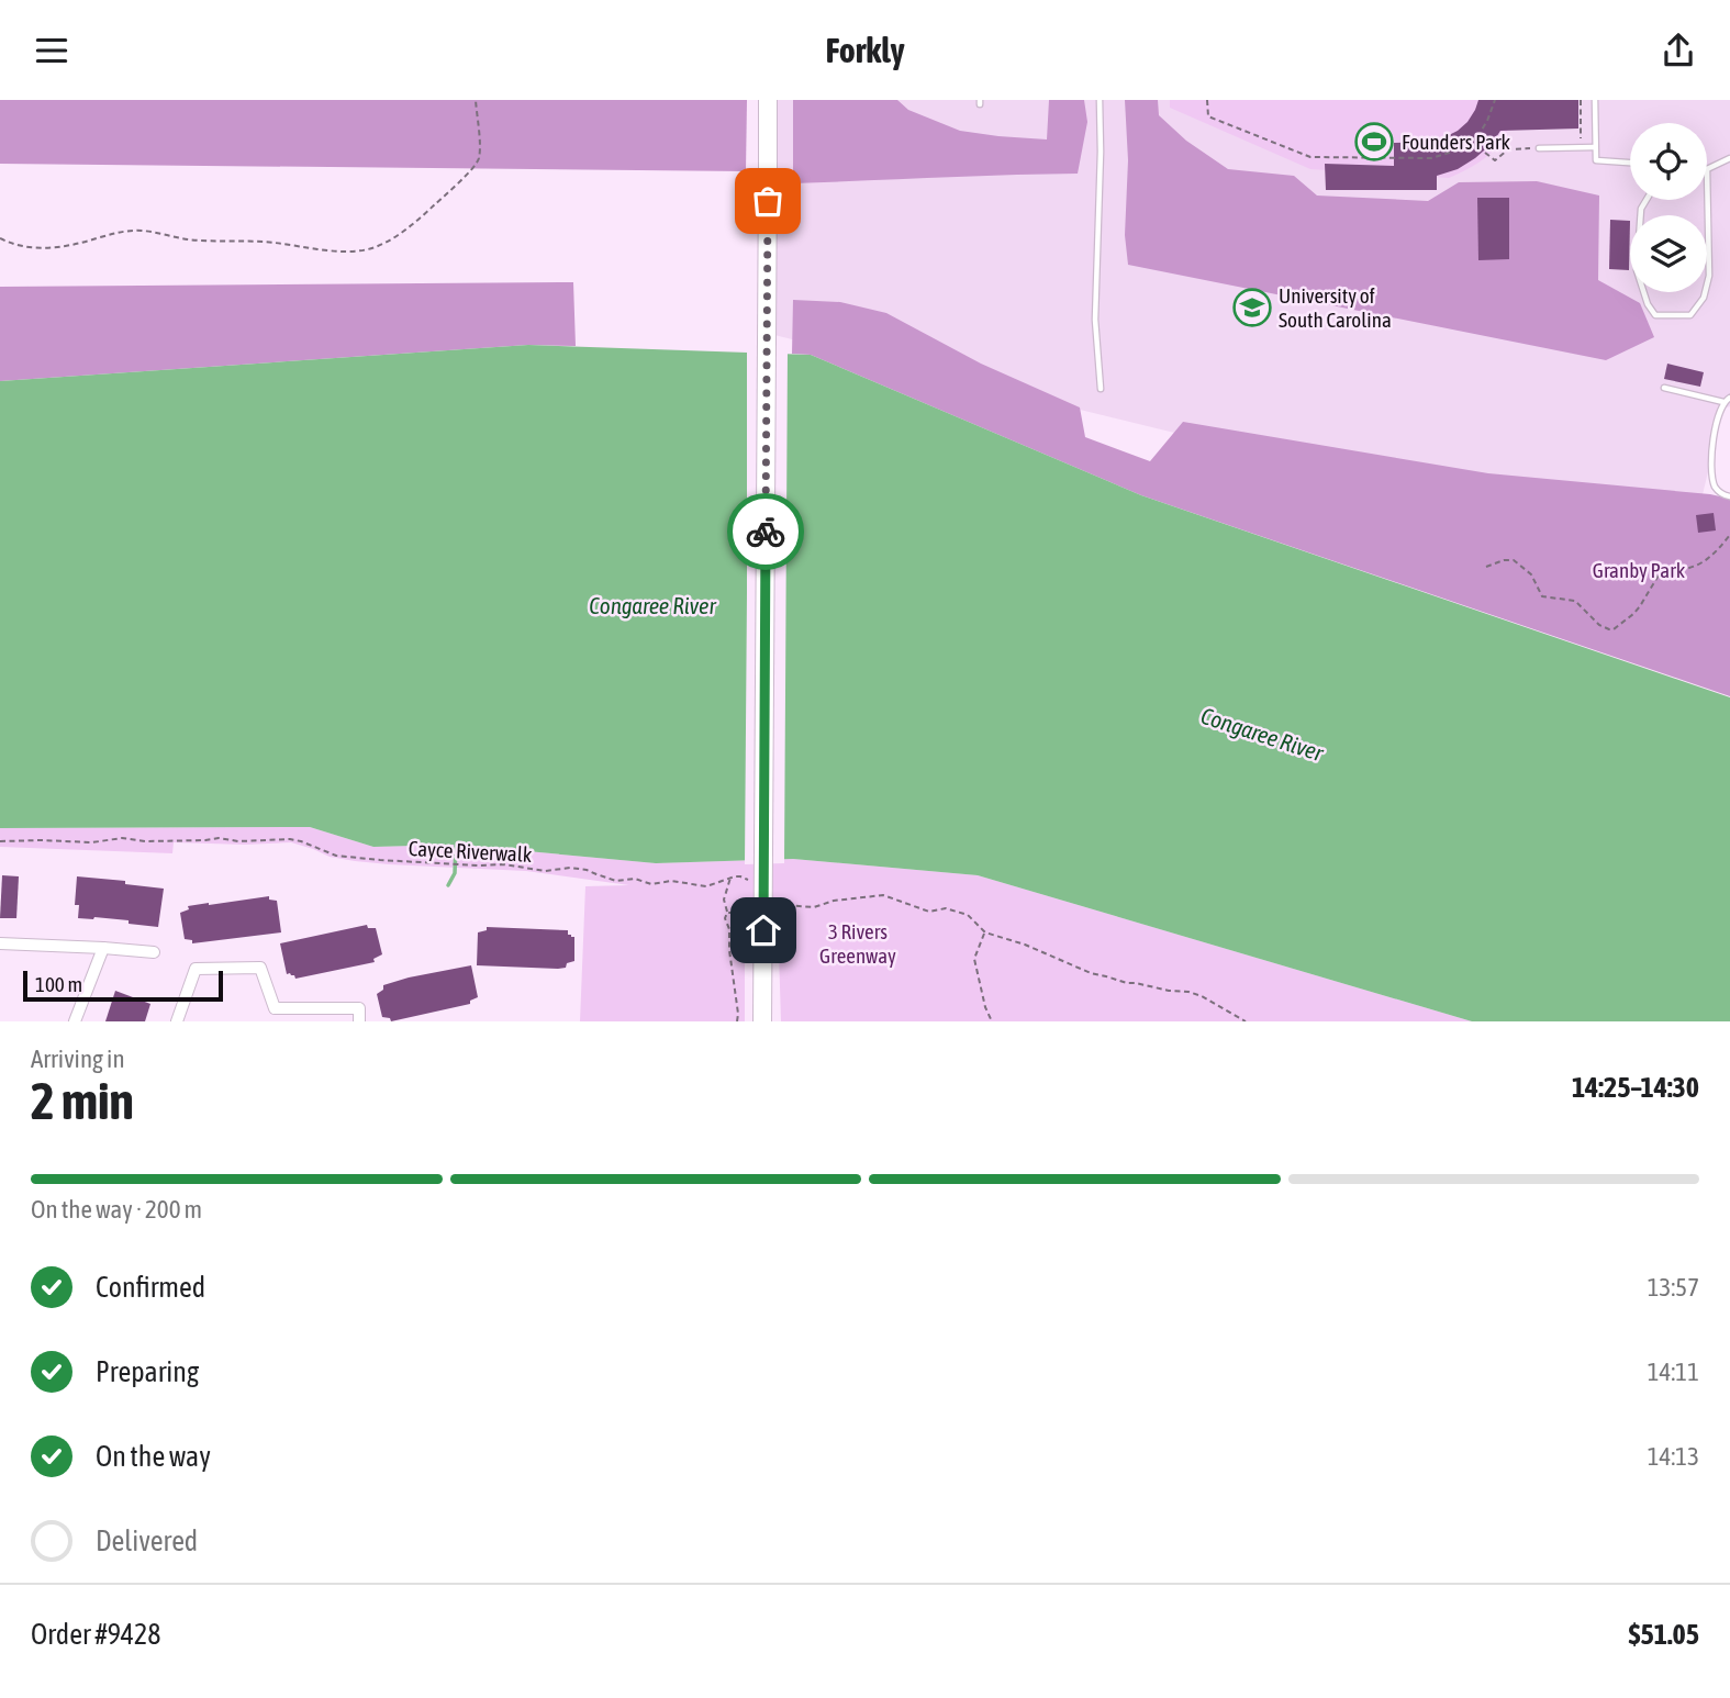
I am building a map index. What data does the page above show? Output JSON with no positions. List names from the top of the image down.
{
  "streets": {
    "path": ["Cayce Riverwalk"]
  },
  "water": ["Congaree River"],
  "parks": ["Granby Park", "3 Rivers Greenway"],
  "places": {
    "sports": ["Founders Park"],
    "school or university": ["University of South Carolina"]
  },
  "scale_bar": "100 m",
  "page": {
    "header": "Forkly",
    "scale": "100 m",
    "heading": ["2 min", "Arriving in", "14:25–14:30"],
    "panel": ["Order #9428", "$51.05"],
    "bar": "On the way · 200 m",
    "list": [
      ["Confirmed", "13:57"],
      ["Preparing", "14:11"],
      ["On the way", "14:13"],
      "Delivered"
    ]
  }
}
